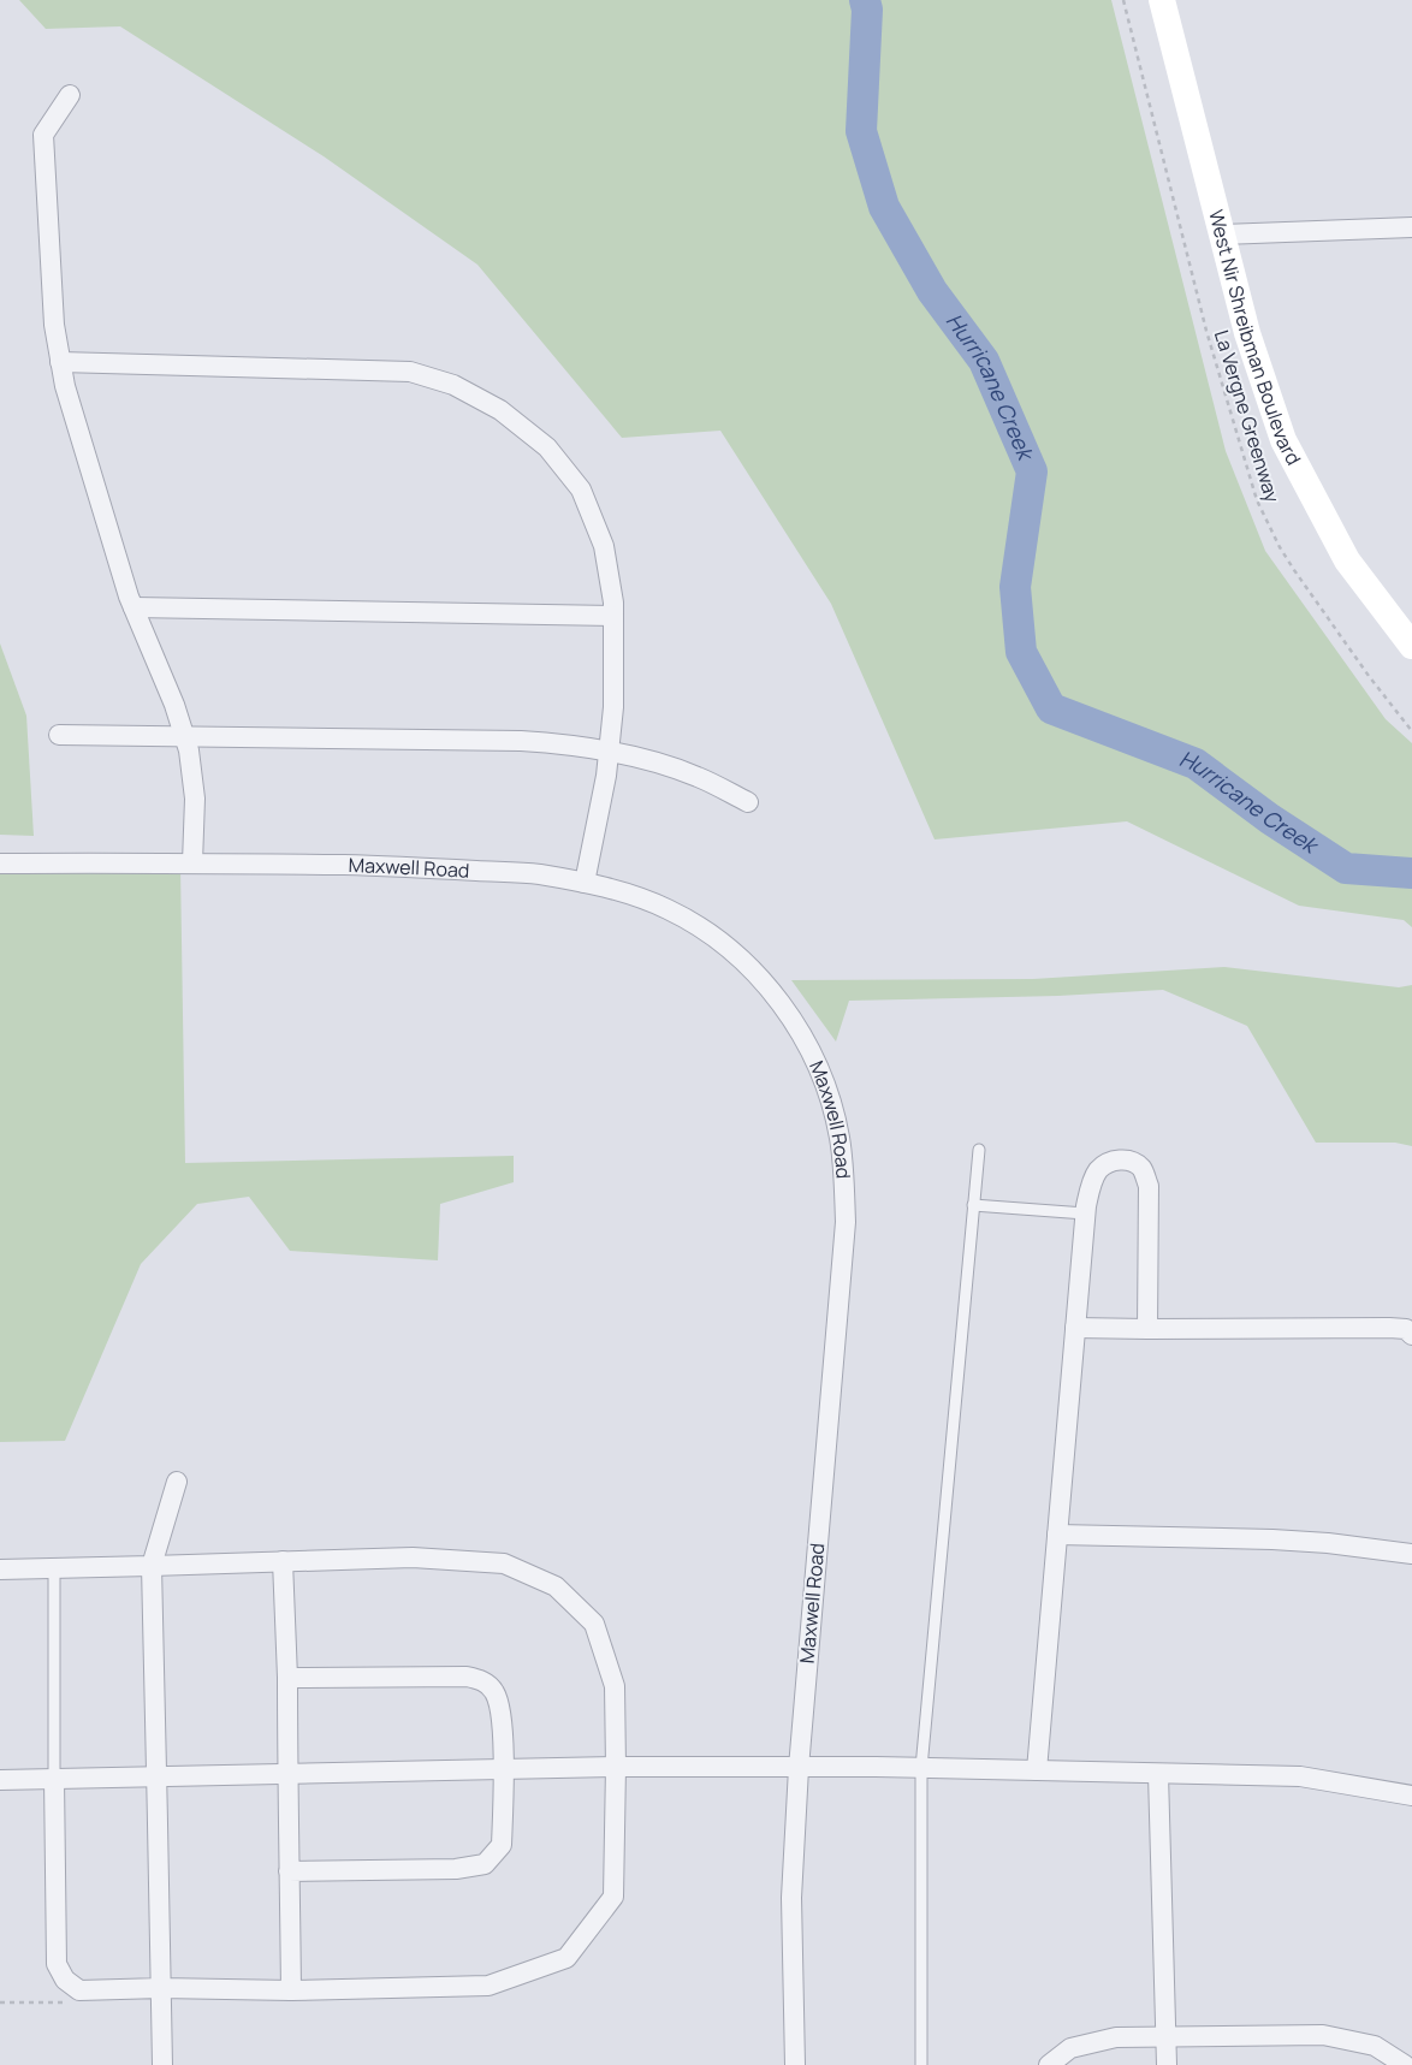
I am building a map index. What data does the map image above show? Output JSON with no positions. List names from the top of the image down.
{
  "streets": {
    "main road": ["West Nir Shreibman Boulevard"],
    "street": ["Maxwell Road"],
    "path": ["La Vergne Greenway"]
  },
  "water": ["Hurricane Creek"]
}
